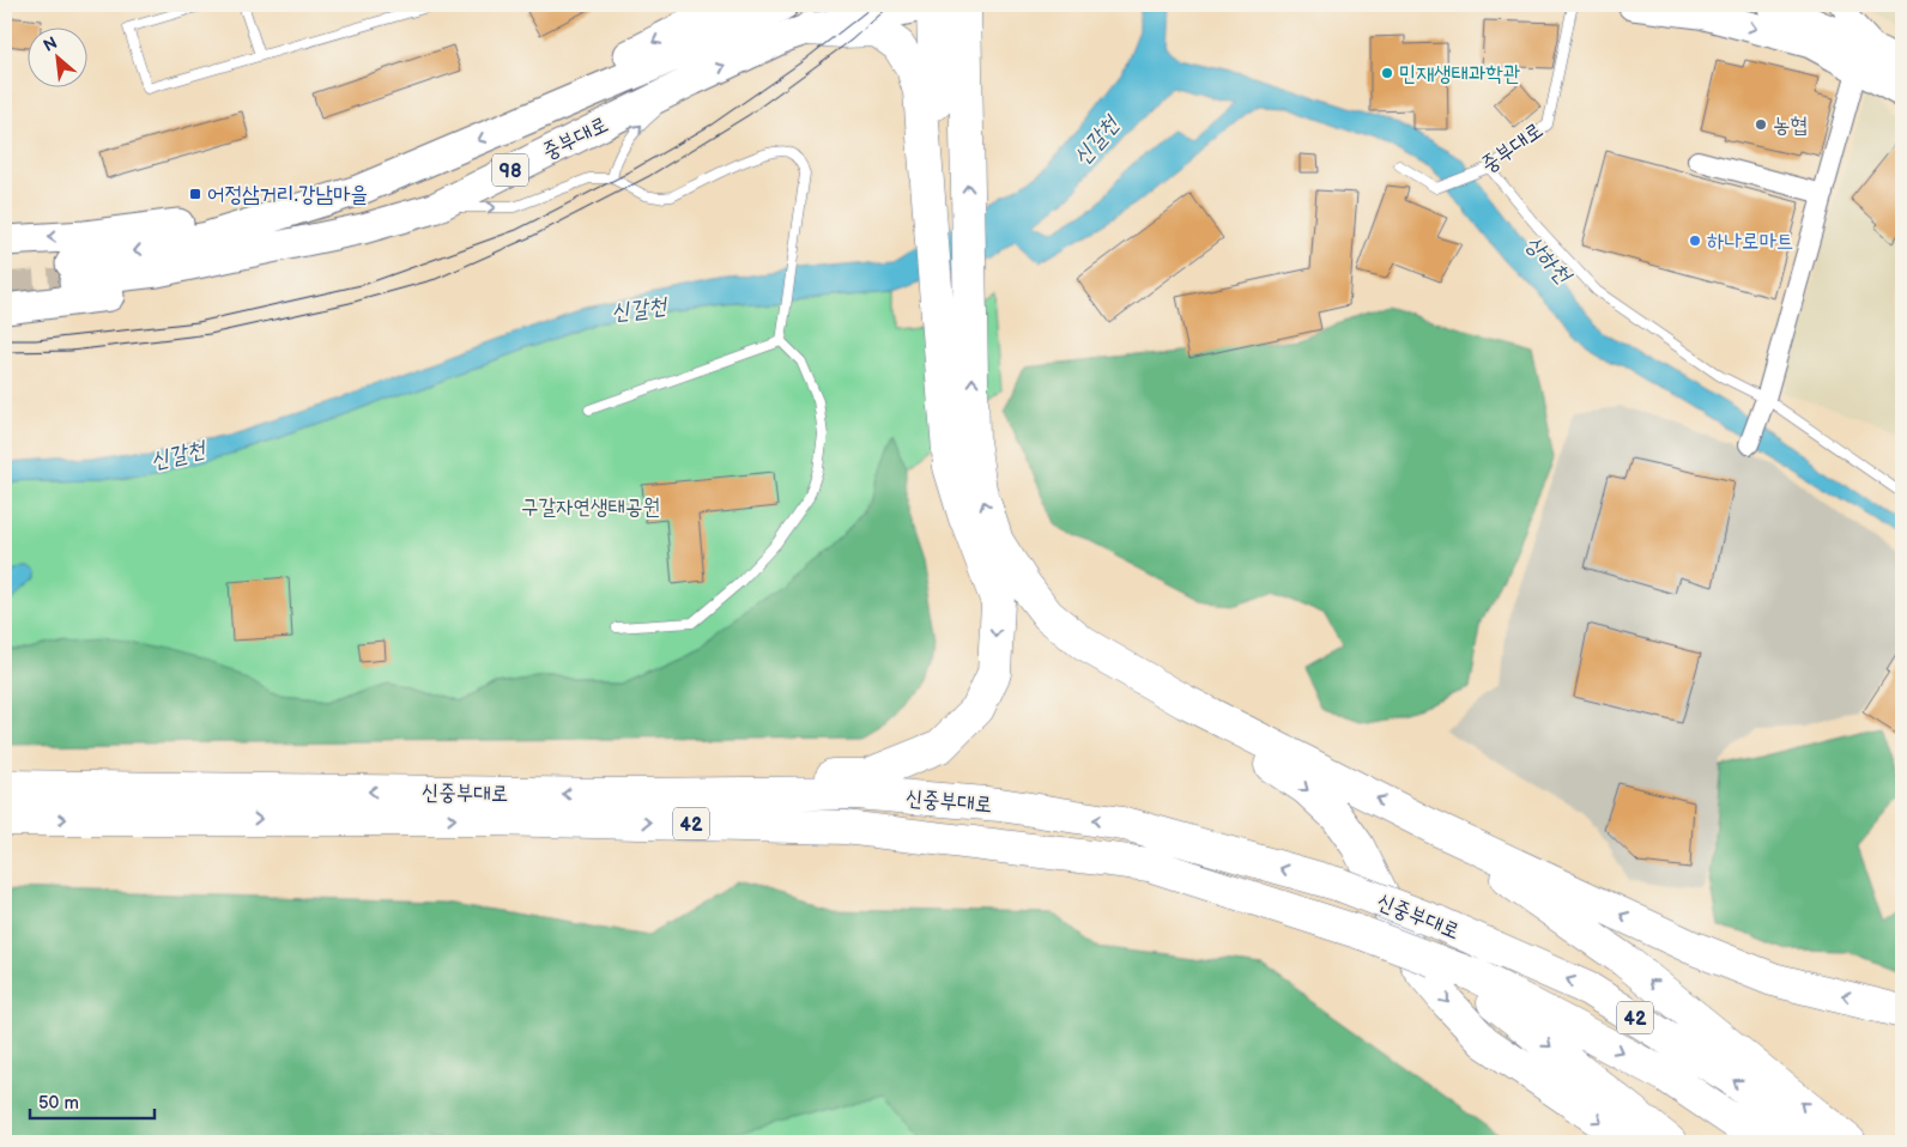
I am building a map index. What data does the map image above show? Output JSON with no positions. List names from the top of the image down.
{
  "streets": {
    "highway": ["신중부대로", "42"],
    "main road": ["중부대로", "98"]
  },
  "water": ["신갈천", "상하천"],
  "parks": ["구갈자연생태공원"],
  "places": {
    "other": ["민재생태과학관", "농협", "하나로마트"],
    "transit": ["어정삼거리.강남마을"]
  },
  "scale_bar": "50 m",
  "north": "top left"
}
